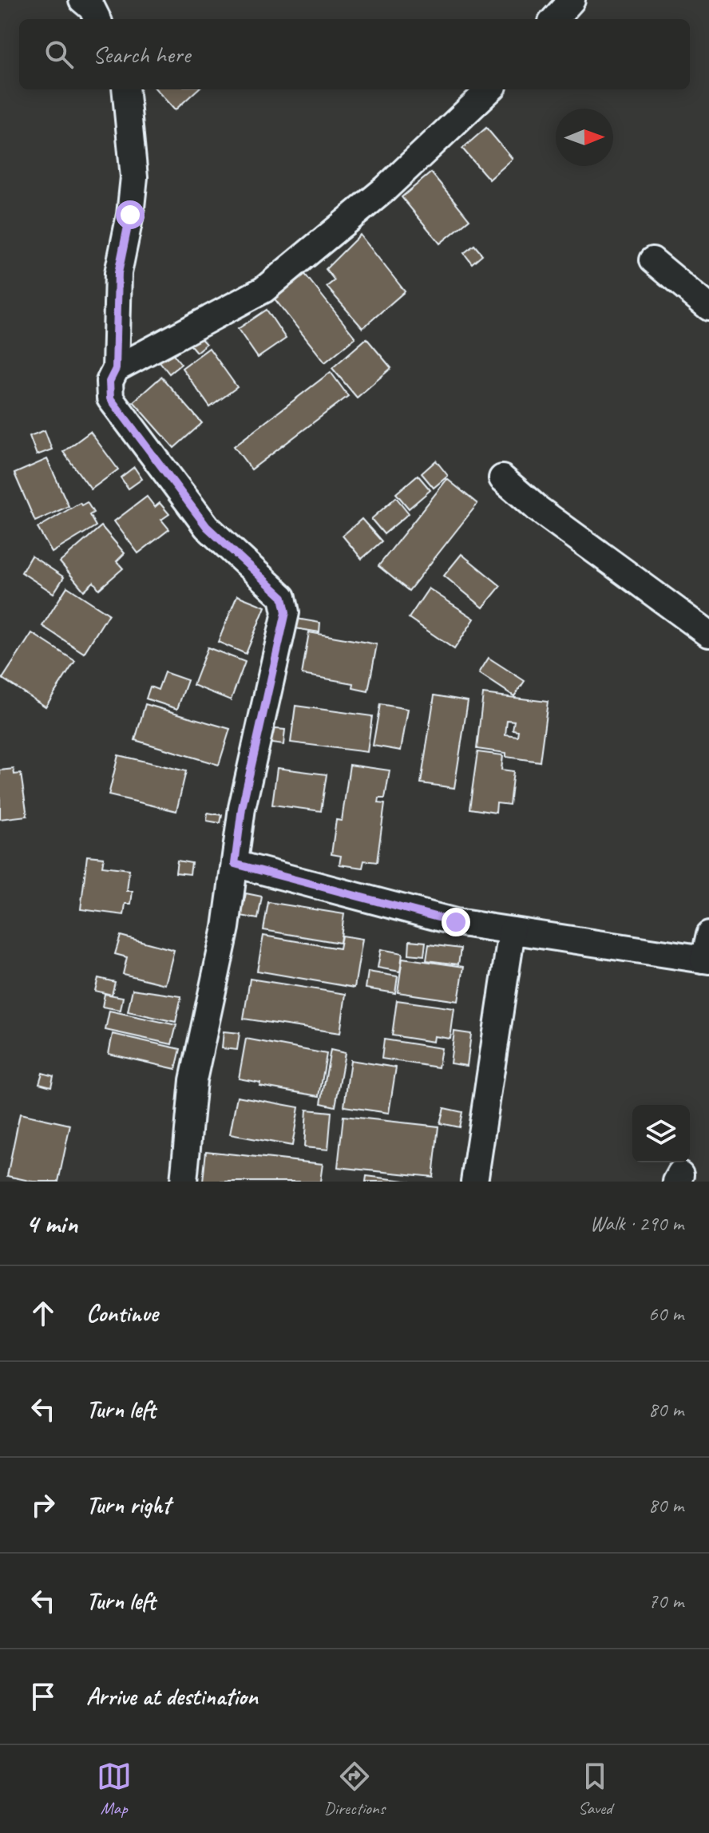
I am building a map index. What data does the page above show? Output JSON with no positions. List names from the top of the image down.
{
  "north": "right",
  "page": {
    "search": "Search here",
    "heading": ["4 min", "Walk · 290 m"],
    "list": [
      ["Continue", "60 m"],
      ["Turn left", "80 m"],
      ["Turn right", "80 m"],
      ["Turn left", "70 m"],
      "Arrive at destination"
    ],
    "nav": ["Map", "Directions", "Saved"]
  }
}
